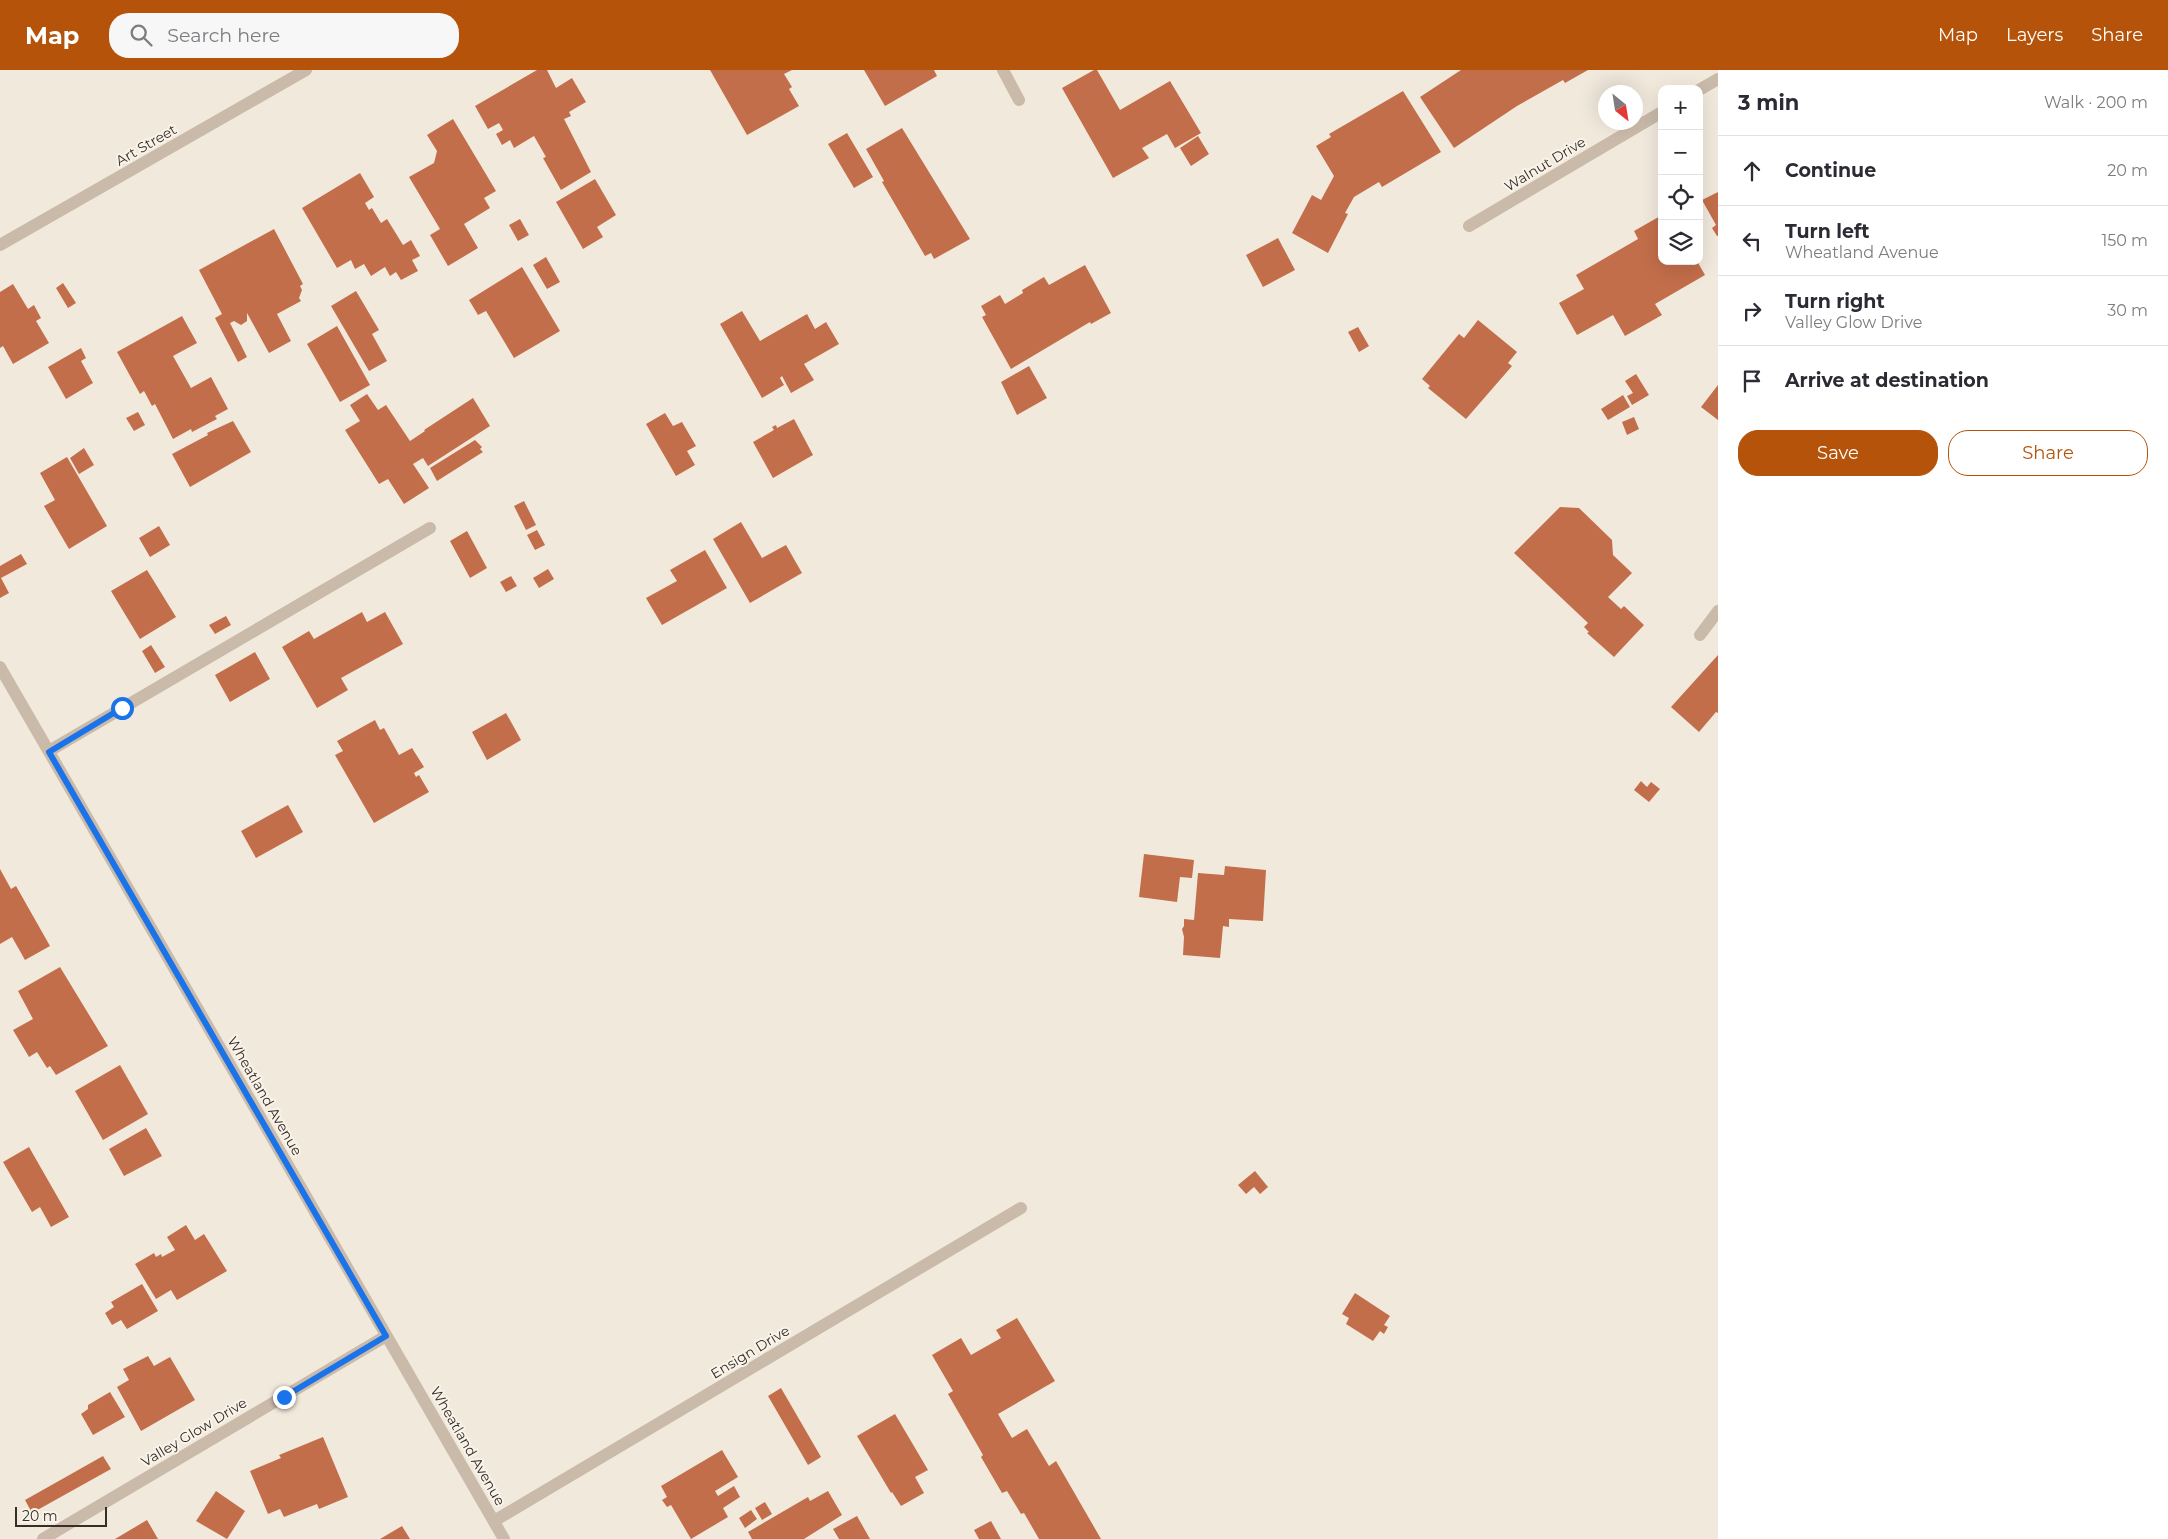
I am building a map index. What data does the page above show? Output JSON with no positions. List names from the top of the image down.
{
  "streets": {
    "street": [
      "Art Street",
      "Walnut Drive",
      "Wheatland Avenue",
      "Ensign Drive",
      "Valley Glow Drive"
    ]
  },
  "crossings": [
    ["Wheatland Avenue", "Ensign Drive"],
    ["Wheatland Avenue", "Valley Glow Drive"]
  ],
  "scale_bar": "20 m",
  "north": "bottom right",
  "page": {
    "header": "Map",
    "search": "Search here",
    "nav": ["Map", "Layers", "Share"],
    "heading": ["3 min", "Walk · 200 m"],
    "map_buttons": ["+", "−"],
    "list": [
      ["Continue", "20 m"],
      ["Turn left", "Wheatland Avenue", "150 m"],
      ["Turn right", "Valley Glow Drive", "30 m"],
      "Arrive at destination"
    ],
    "buttons": ["Save", "Share"],
    "scale": "20 m"
  }
}
